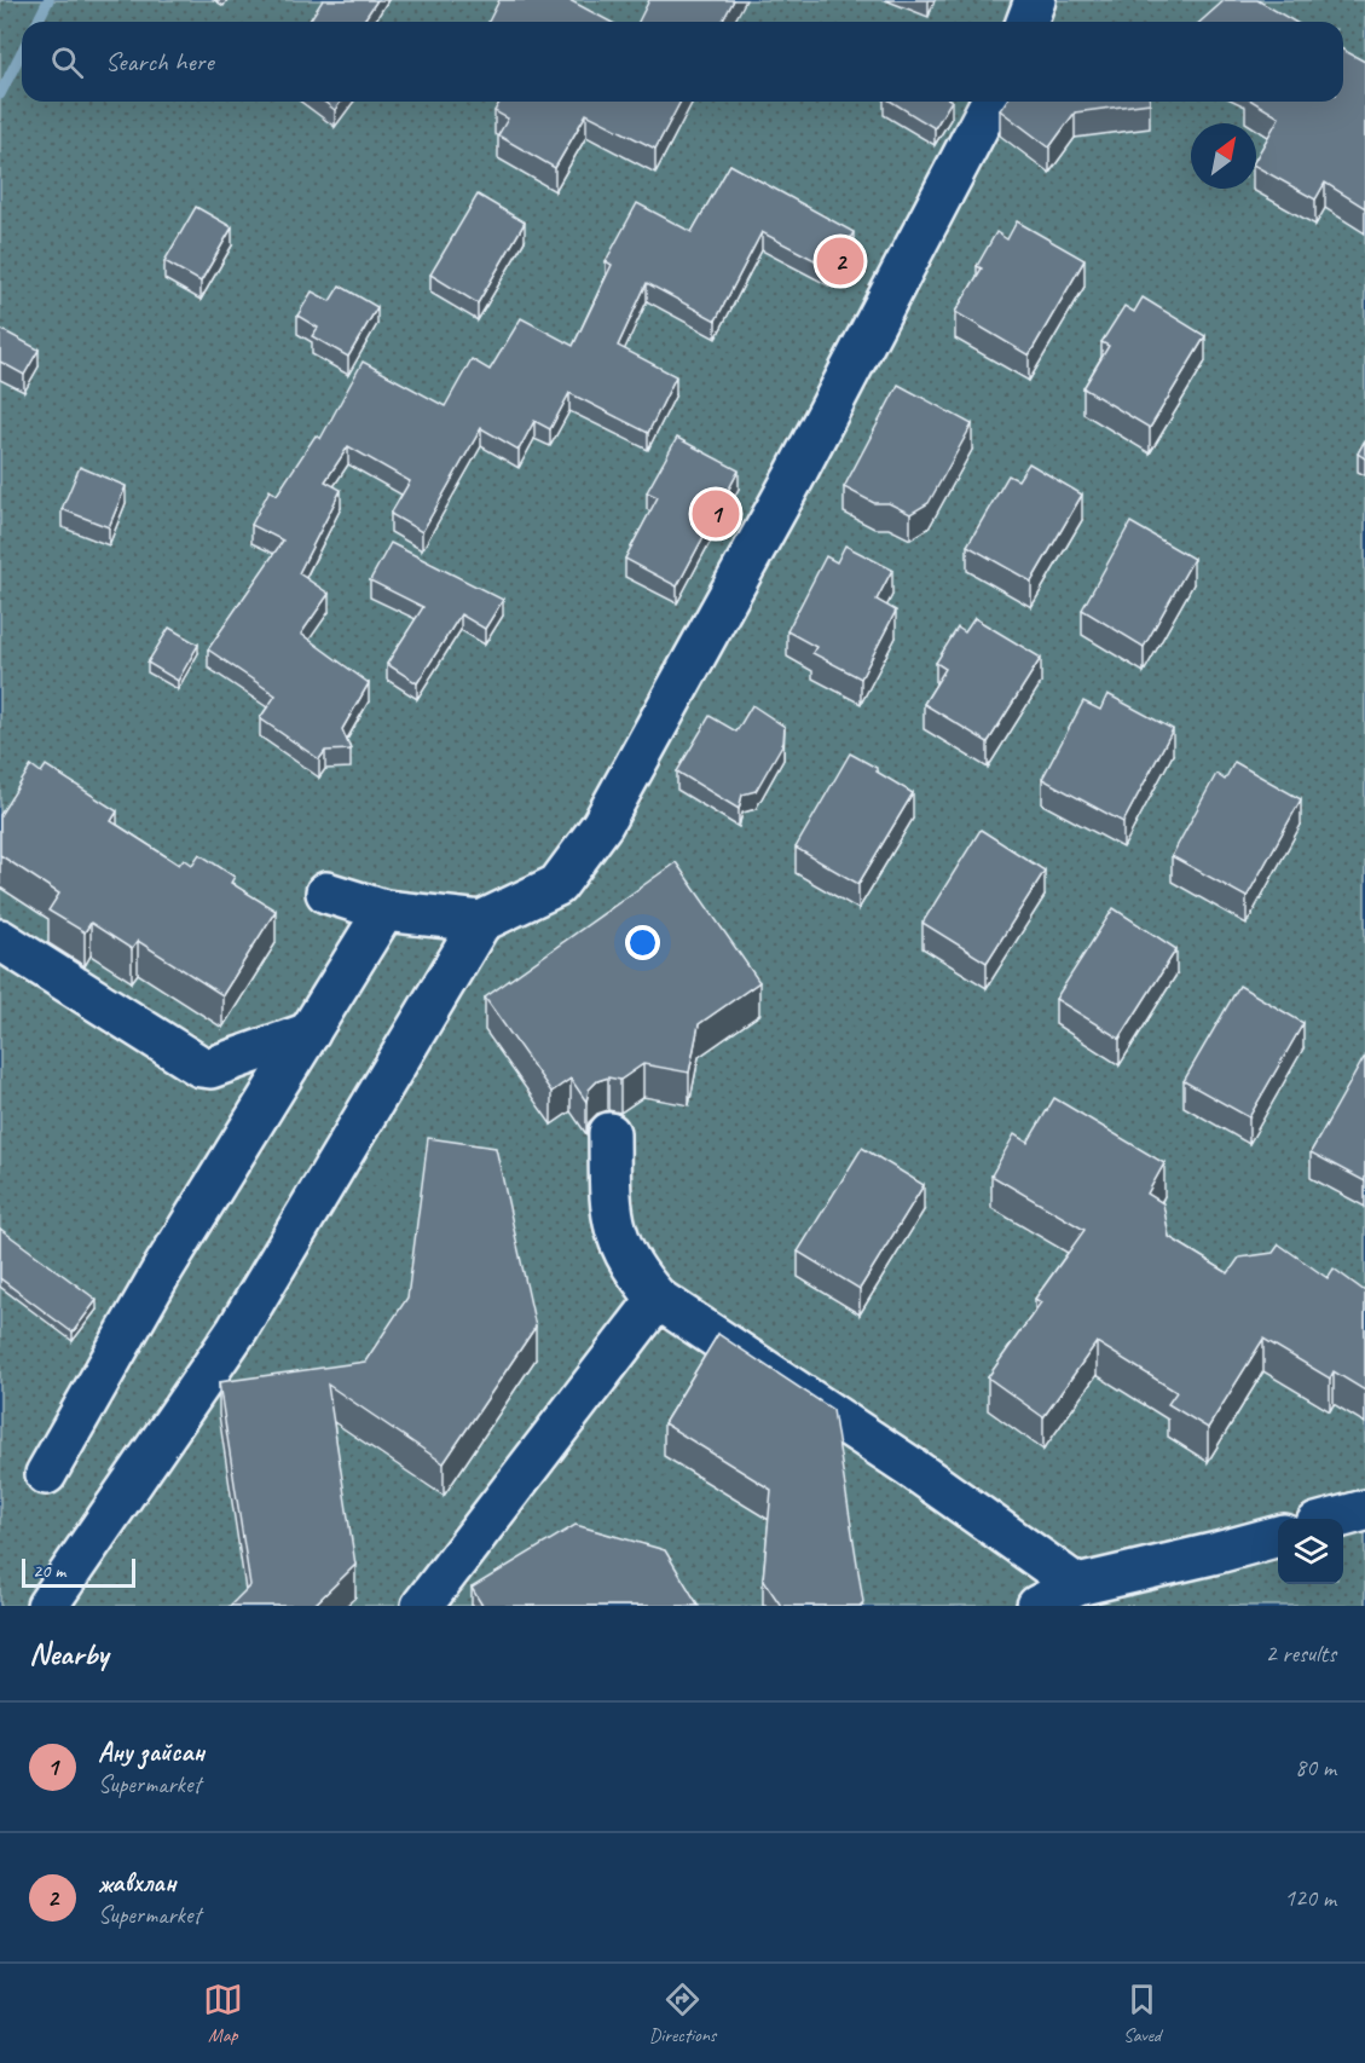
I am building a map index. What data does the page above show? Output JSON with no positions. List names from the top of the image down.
{
  "scale_bar": "20 m",
  "north": "top right",
  "page": {
    "search": "Search here",
    "pins": ["2", "1"],
    "scale": "20 m",
    "heading": ["Nearby", "2 results"],
    "list": [
      {
        "mark": "1",
        "name": "Ану зайсан",
        "note": "Supermarket",
        "value": "80 m"
      },
      {
        "mark": "2",
        "name": "жавхлан",
        "note": "Supermarket",
        "value": "120 m"
      }
    ],
    "nav": ["Map", "Directions", "Saved"]
  }
}
